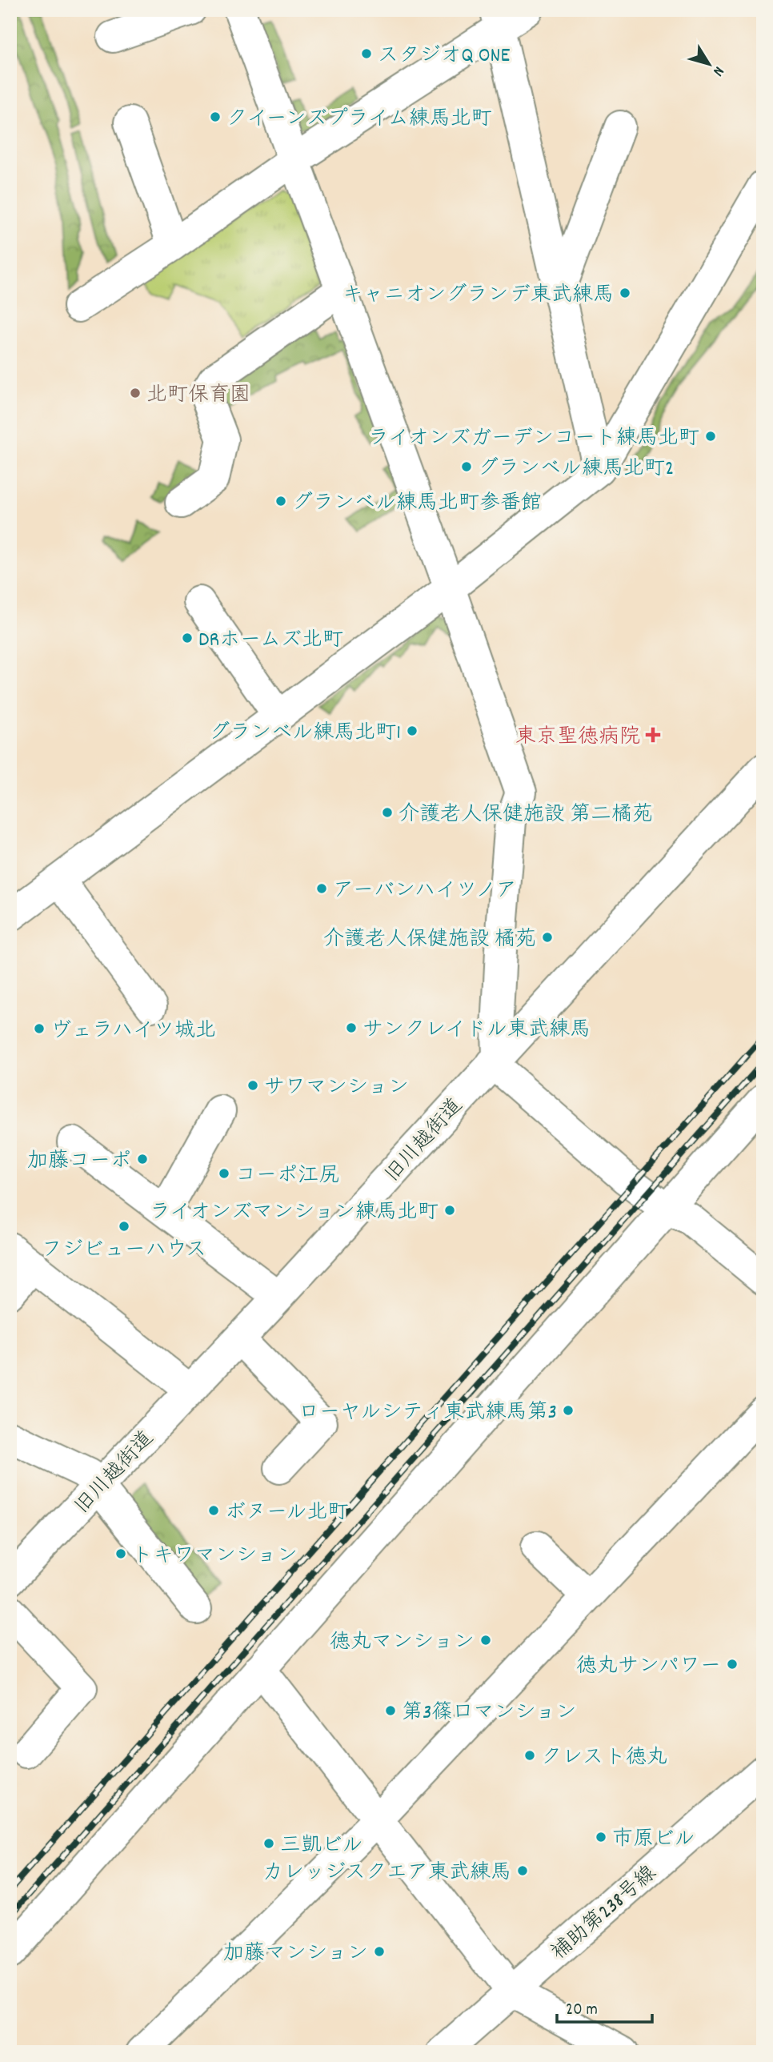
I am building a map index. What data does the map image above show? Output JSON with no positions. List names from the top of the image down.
{
  "streets": {
    "street": ["旧川越街道", "補助第238号線"]
  },
  "places": {
    "other": [
      "スタジオQ ONE",
      "クイーンズプライム練馬北町",
      "キャニオングランデ東武練馬",
      "北町保育園",
      "ライオンズガーデンコート練馬北町",
      "グランベル練馬北町2",
      "グランベル練馬北町参番館",
      "DRホームズ北町",
      "グランベル練馬北町1",
      "介護老人保健施設 第二橘苑",
      "アーバンハイツノア",
      "介護老人保健施設 橘苑",
      "サンクレイドル東武練馬",
      "ヴェラハイツ城北",
      "サワマンション",
      "加藤コーポ",
      "コーポ江尻",
      "ライオンズマンション練馬北町",
      "フジビューハウス",
      "ローヤルシティ東武練馬第3",
      "ボヌール北町",
      "トキワマンション",
      "徳丸マンション",
      "徳丸サンパワー",
      "第3篠口マンション",
      "クレスト徳丸",
      "市原ビル",
      "三凱ビル",
      "カレッジスクエア東武練馬",
      "加藤マンション"
    ],
    "health": ["東京聖徳病院"]
  },
  "scale_bar": "20 m",
  "north": "bottom right"
}
